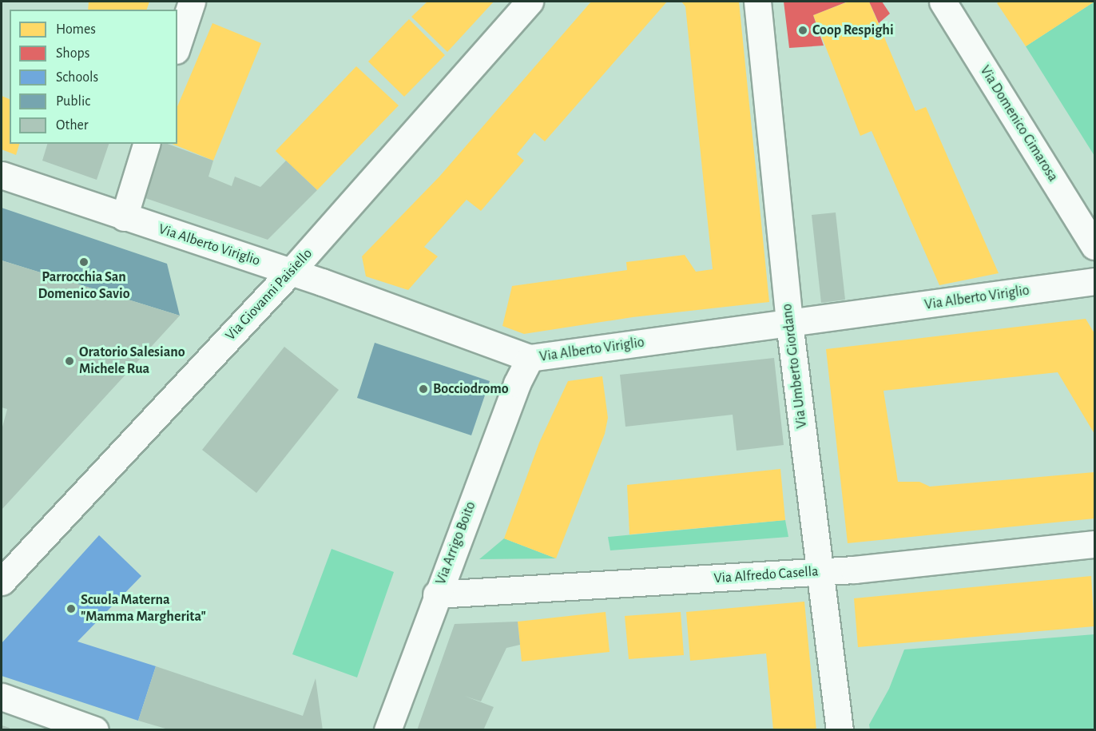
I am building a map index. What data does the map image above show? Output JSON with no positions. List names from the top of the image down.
{
  "streets": {
    "street": [
      "Via Domenico Cimarosa",
      "Via Alberto Viriglio",
      "Via Giovanni Paisiello",
      "Via Umberto Giordano",
      "Via Arrigo Boito",
      "Via Alfredo Casella"
    ]
  },
  "crossings": [
    ["Via Alberto Viriglio", "Via Giovanni Paisiello"],
    ["Via Alberto Viriglio", "Via Umberto Giordano"],
    ["Via Alberto Viriglio", "Via Arrigo Boito"],
    ["Via Umberto Giordano", "Via Alfredo Casella"],
    ["Via Arrigo Boito", "Via Alfredo Casella"]
  ],
  "places": [
    "Coop Respighi",
    "Parrocchia San Domenico Savio",
    "Oratorio Salesiano Michele Rua",
    "Bocciodromo",
    "Scuola Materna \"Mamma Margherita\""
  ],
  "legend": [
    "Homes",
    "Shops",
    "Schools",
    "Public",
    "Other"
  ]
}
